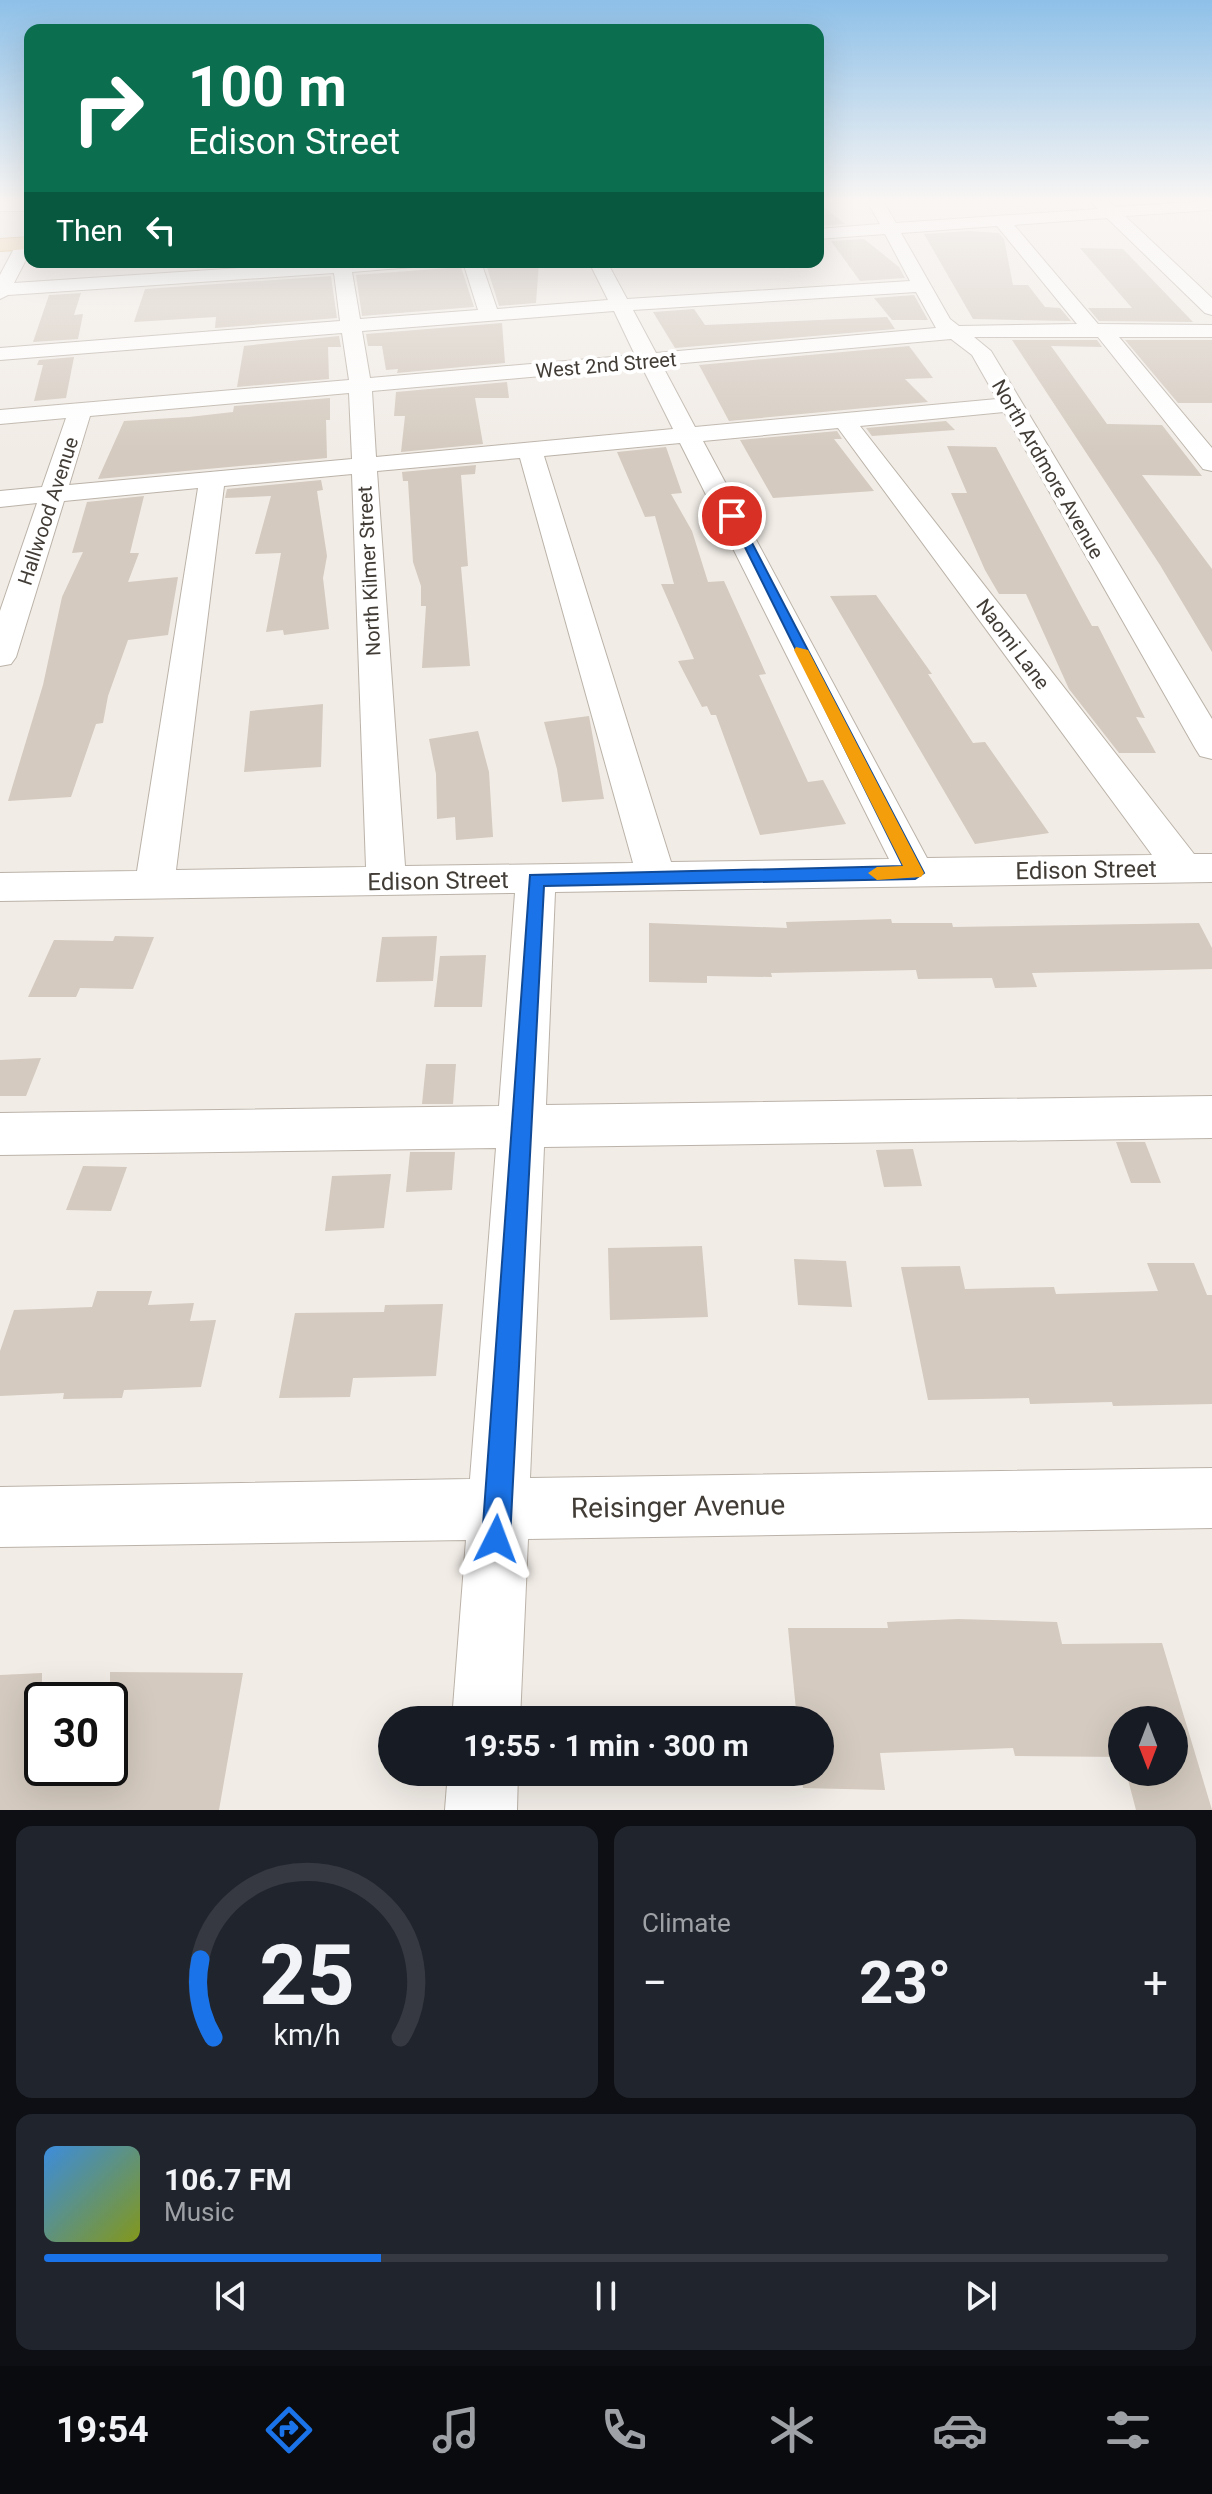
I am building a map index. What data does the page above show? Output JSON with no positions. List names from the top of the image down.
{
  "streets": {
    "street": [
      "West 2nd Street",
      "North Ardmore Avenue",
      "Hallwood Avenue",
      "North Kilmer Street",
      "Naomi Lane",
      "Edison Street",
      "Reisinger Avenue"
    ]
  },
  "crossings": [
    ["West 2nd Street", "North Ardmore Avenue"],
    ["West 2nd Street", "Hallwood Avenue"],
    ["West 2nd Street", "North Kilmer Street"],
    ["North Kilmer Street", "Edison Street"],
    ["Naomi Lane", "Edison Street"]
  ],
  "north": "bottom",
  "page": {
    "turn": ["100 m", "Edison Street"],
    "then": "Then",
    "limit": "30",
    "trip": "19:55 · 1 min · 300 m",
    "tile": "Climate",
    "heat": ["−", "23°", "+"],
    "song": ["106.7 FM", "Music"],
    "tabs": "19:54",
    "gauge": ["25", "km/h"]
  }
}
